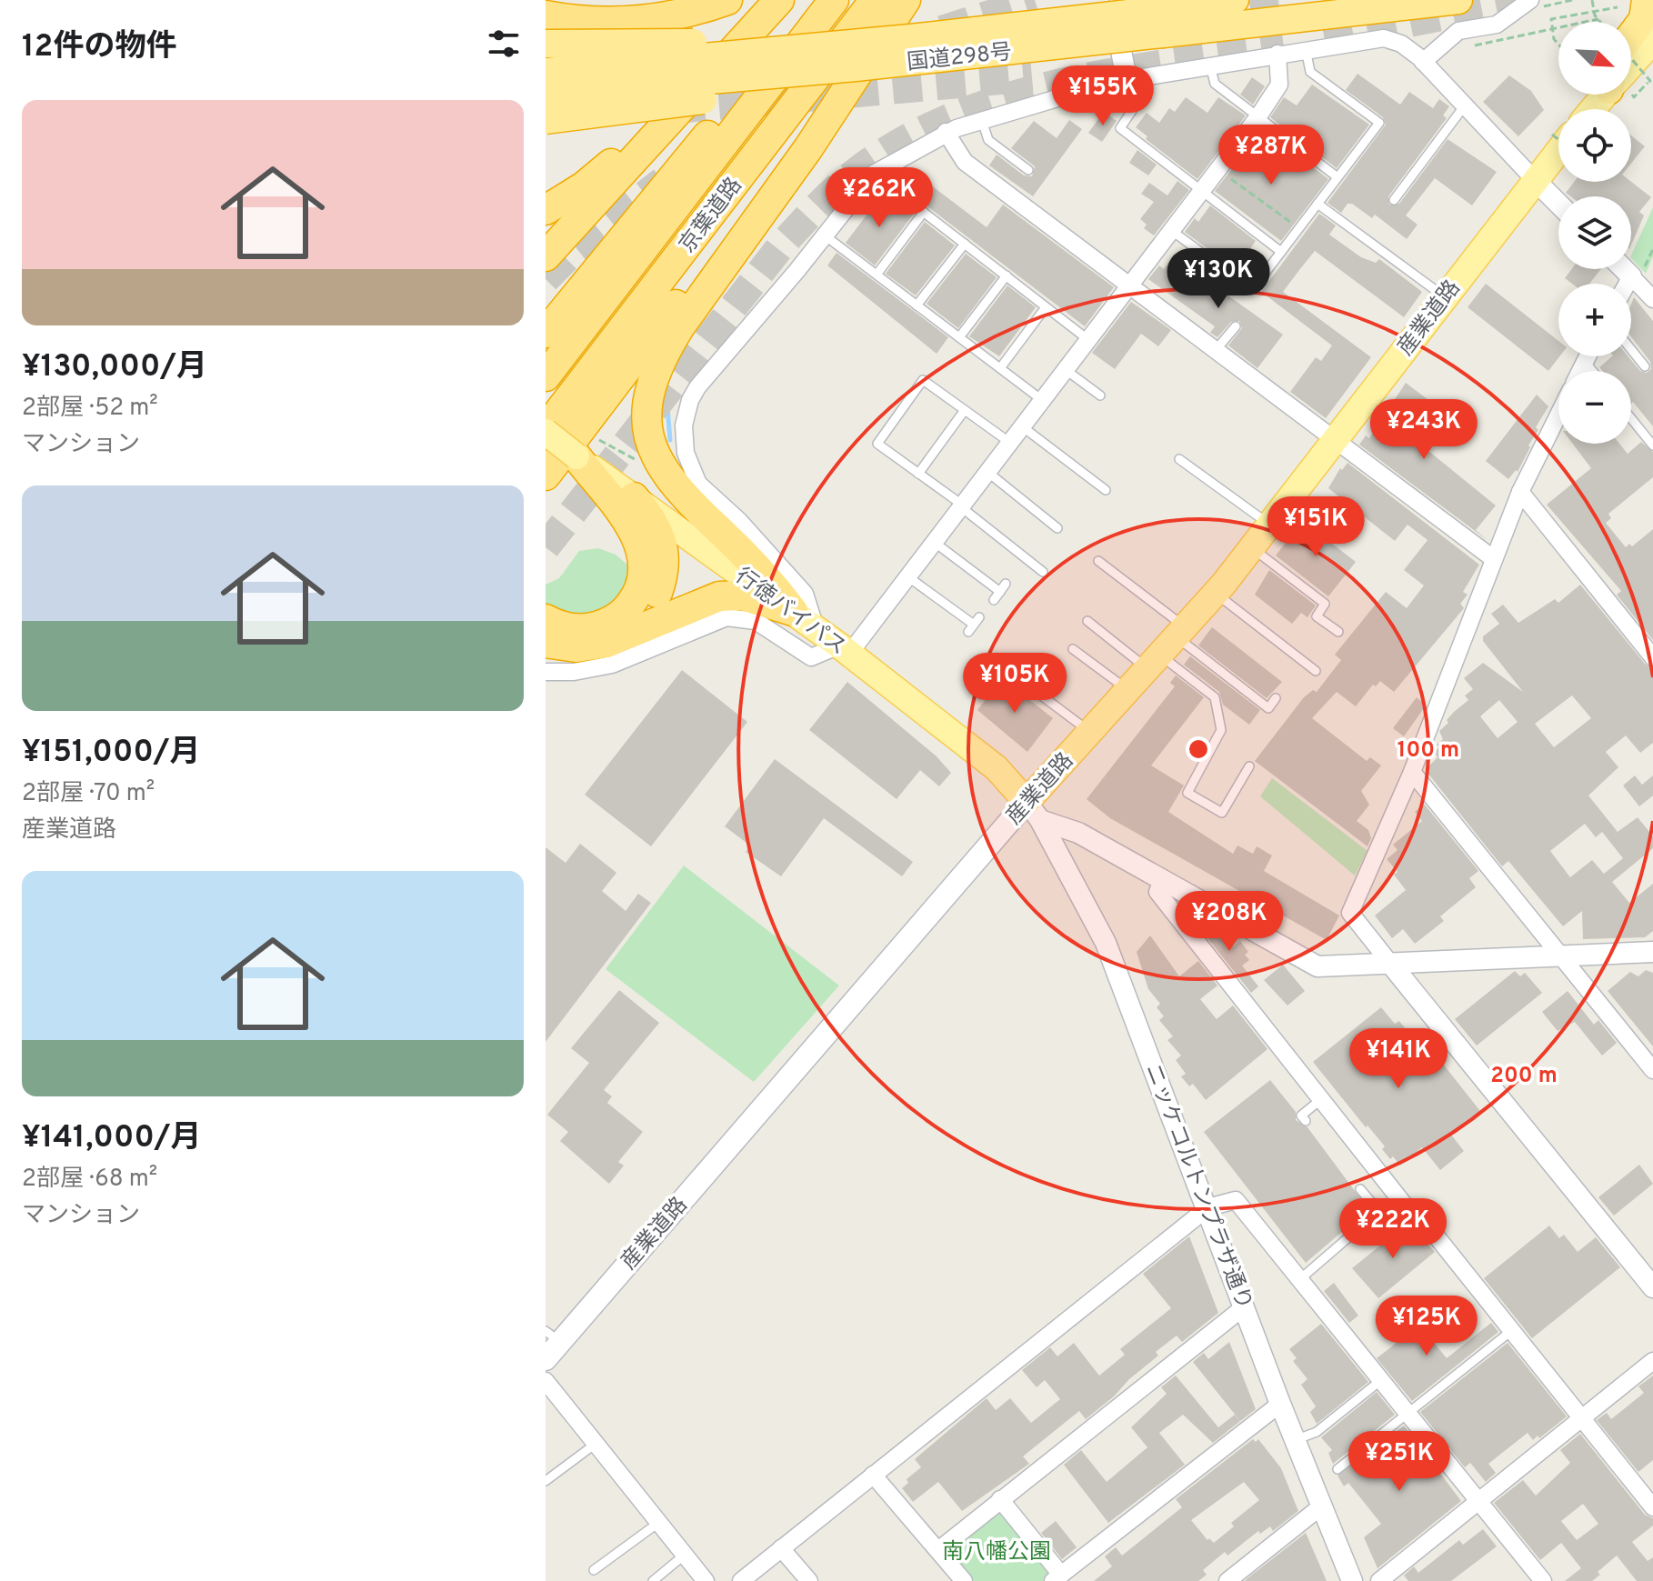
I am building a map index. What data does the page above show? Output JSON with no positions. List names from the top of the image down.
{
  "streets": {
    "highway": ["国道298号", "京葉道路"],
    "main road": ["産業道路", "行徳バイパス"],
    "street": ["ニッケコルトンプラザ通り"]
  },
  "crossings": [
    ["京葉道路", "行徳バイパス"],
    ["産業道路", "行徳バイパス"],
    ["産業道路", "ニッケコルトンプラザ通り"],
    ["行徳バイパス", "ニッケコルトンプラザ通り"]
  ],
  "parks": ["南八幡公園"],
  "north": "bottom right",
  "page": {
    "heading": "12件の物件",
    "map_buttons": ["+", "−"],
    "price": [
      "¥155K",
      "¥287K",
      "¥262K",
      "¥130K",
      "¥243K",
      "¥151K",
      "¥105K",
      "¥208K",
      "¥141K",
      "¥222K",
      "¥125K",
      "¥251K"
    ],
    "list": [
      {
        "name": "¥130,000/月",
        "note": "2部屋 · 52 m² · マンション"
      },
      {
        "name": "¥151,000/月",
        "note": "2部屋 · 70 m² · 産業道路"
      },
      {
        "name": "¥141,000/月",
        "note": "2部屋 · 68 m² · マンション"
      }
    ]
  },
  "rings": ["100 m", "200 m"]
}
